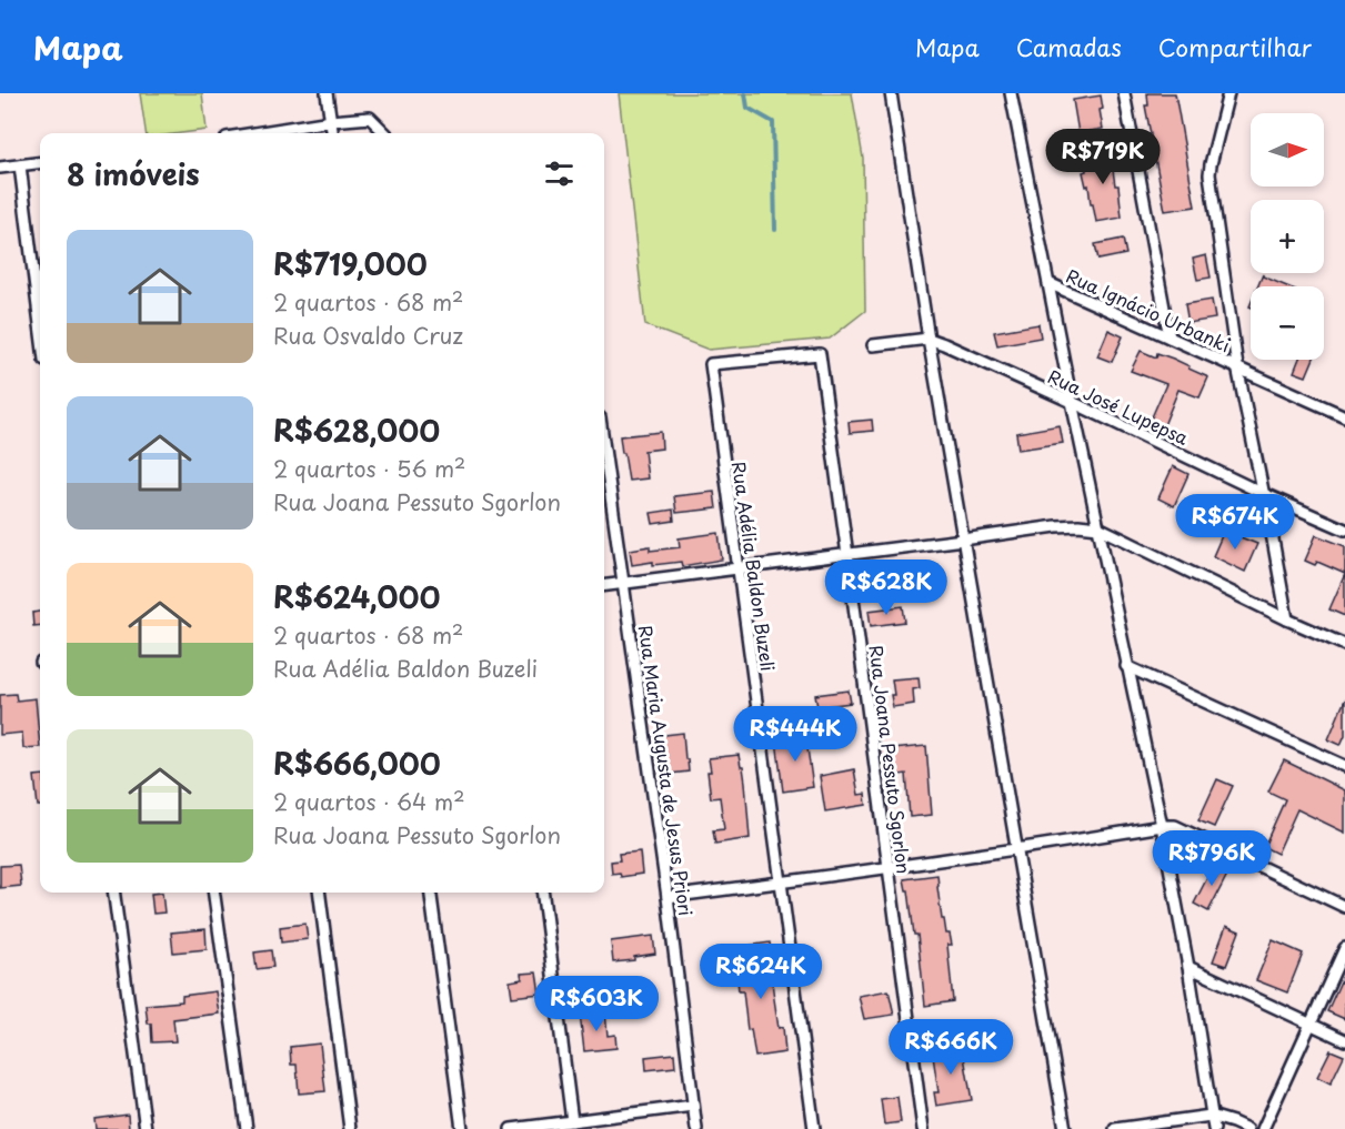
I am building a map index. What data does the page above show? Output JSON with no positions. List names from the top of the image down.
{
  "streets": {
    "street": [
      "Rua Ignácio Urbanki",
      "Rua José Lupepsa",
      "Rua Adélia Baldon Buzeli",
      "Rua Joana Pessuto Sgorlon",
      "Rua Maria Augusta de Jesus Priori"
    ]
  },
  "crossings": [
    ["Rua Adélia Baldon Buzeli", "Rua Joana Pessuto Sgorlon"]
  ],
  "north": "right",
  "page": {
    "header": "Mapa",
    "nav": ["Mapa", "Camadas", "Compartilhar"],
    "map_buttons": ["+", "−"],
    "price": [
      "R$719K",
      "R$674K",
      "R$628K",
      "R$444K",
      "R$796K",
      "R$624K",
      "R$603K",
      "R$666K"
    ],
    "heading": "8 imóveis",
    "list": [
      {
        "name": "R$719,000",
        "note": "2 quartos · 68 m² · Rua Osvaldo Cruz"
      },
      {
        "name": "R$628,000",
        "note": "2 quartos · 56 m² · Rua Joana Pessuto Sgorlon"
      },
      {
        "name": "R$624,000",
        "note": "2 quartos · 68 m² · Rua Adélia Baldon Buzeli"
      },
      {
        "name": "R$666,000",
        "note": "2 quartos · 64 m² · Rua Joana Pessuto Sgorlon"
      }
    ]
  }
}
